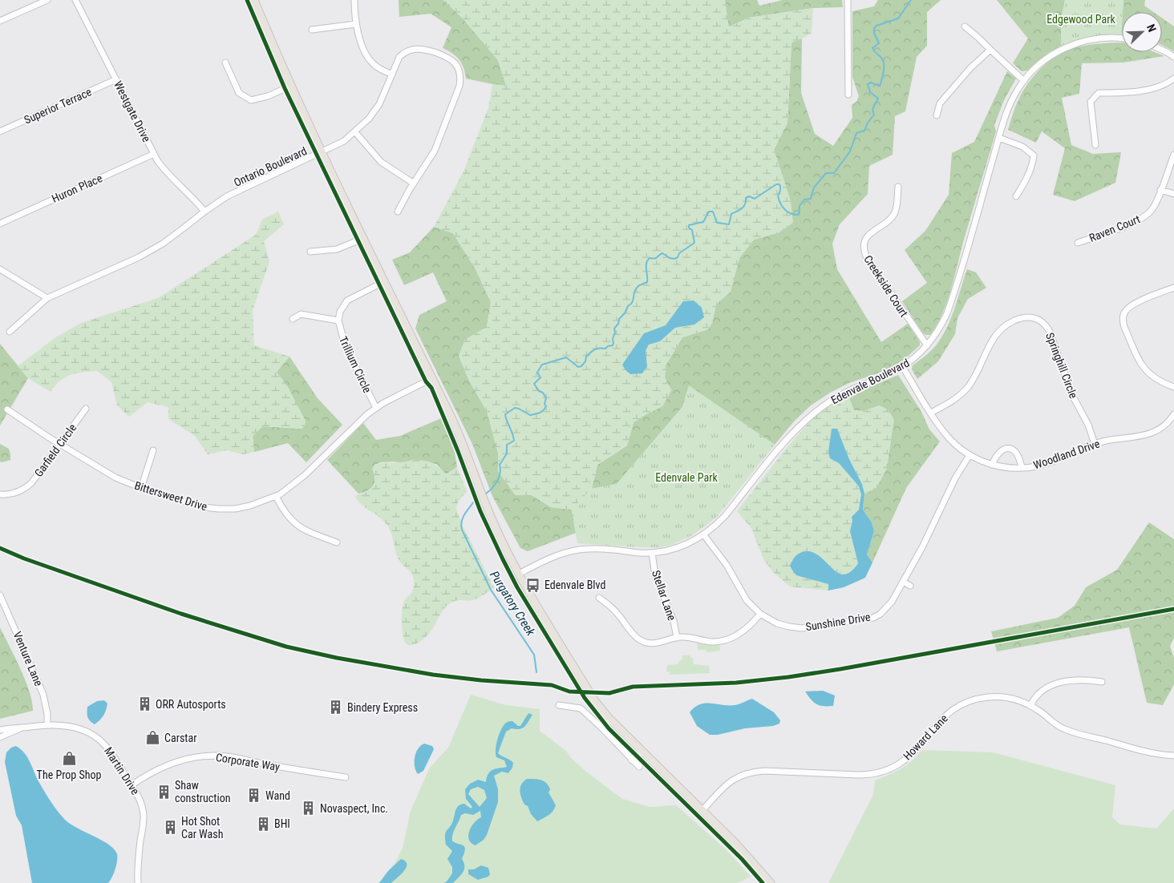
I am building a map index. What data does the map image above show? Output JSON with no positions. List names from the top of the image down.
{
  "streets": {
    "street": [
      "Superior Terrace",
      "Westgate Drive",
      "Ontario Boulevard",
      "Huron Place",
      "Raven Court",
      "Creekside Court",
      "Trillium Circle",
      "Springhill Circle",
      "Edenvale Boulevard",
      "Garfield Circle",
      "Woodland Drive",
      "Bittersweet Drive",
      "Stellar Lane",
      "Sunshine Drive",
      "Venture Lane",
      "Howard Lane",
      "Corporate Way",
      "Martin Drive"
    ]
  },
  "crossings": [
    ["Superior Terrace", "Westgate Drive"],
    ["Westgate Drive", "Ontario Boulevard"],
    ["Westgate Drive", "Huron Place"],
    ["Creekside Court", "Edenvale Boulevard"],
    ["Trillium Circle", "Bittersweet Drive"],
    ["Springhill Circle", "Woodland Drive"],
    ["Edenvale Boulevard", "Woodland Drive"],
    ["Edenvale Boulevard", "Stellar Lane"],
    ["Edenvale Boulevard", "Sunshine Drive"],
    ["Garfield Circle", "Bittersweet Drive"],
    ["Woodland Drive", "Sunshine Drive"],
    ["Venture Lane", "Martin Drive"],
    ["Corporate Way", "Martin Drive"]
  ],
  "water": ["Purgatory Creek"],
  "parks": ["Edgewood Park", "Edenvale Park"],
  "places": {
    "bus stop": ["Edenvale Blvd"],
    "building": [
      "ORR Autosports",
      "Bindery Express",
      "Shaw construction",
      "Wand",
      "Novaspect, Inc.",
      "BHI",
      "Hot Shot Car Wash"
    ],
    "shop": ["Carstar", "The Prop Shop"]
  },
  "north": "top right"
}
